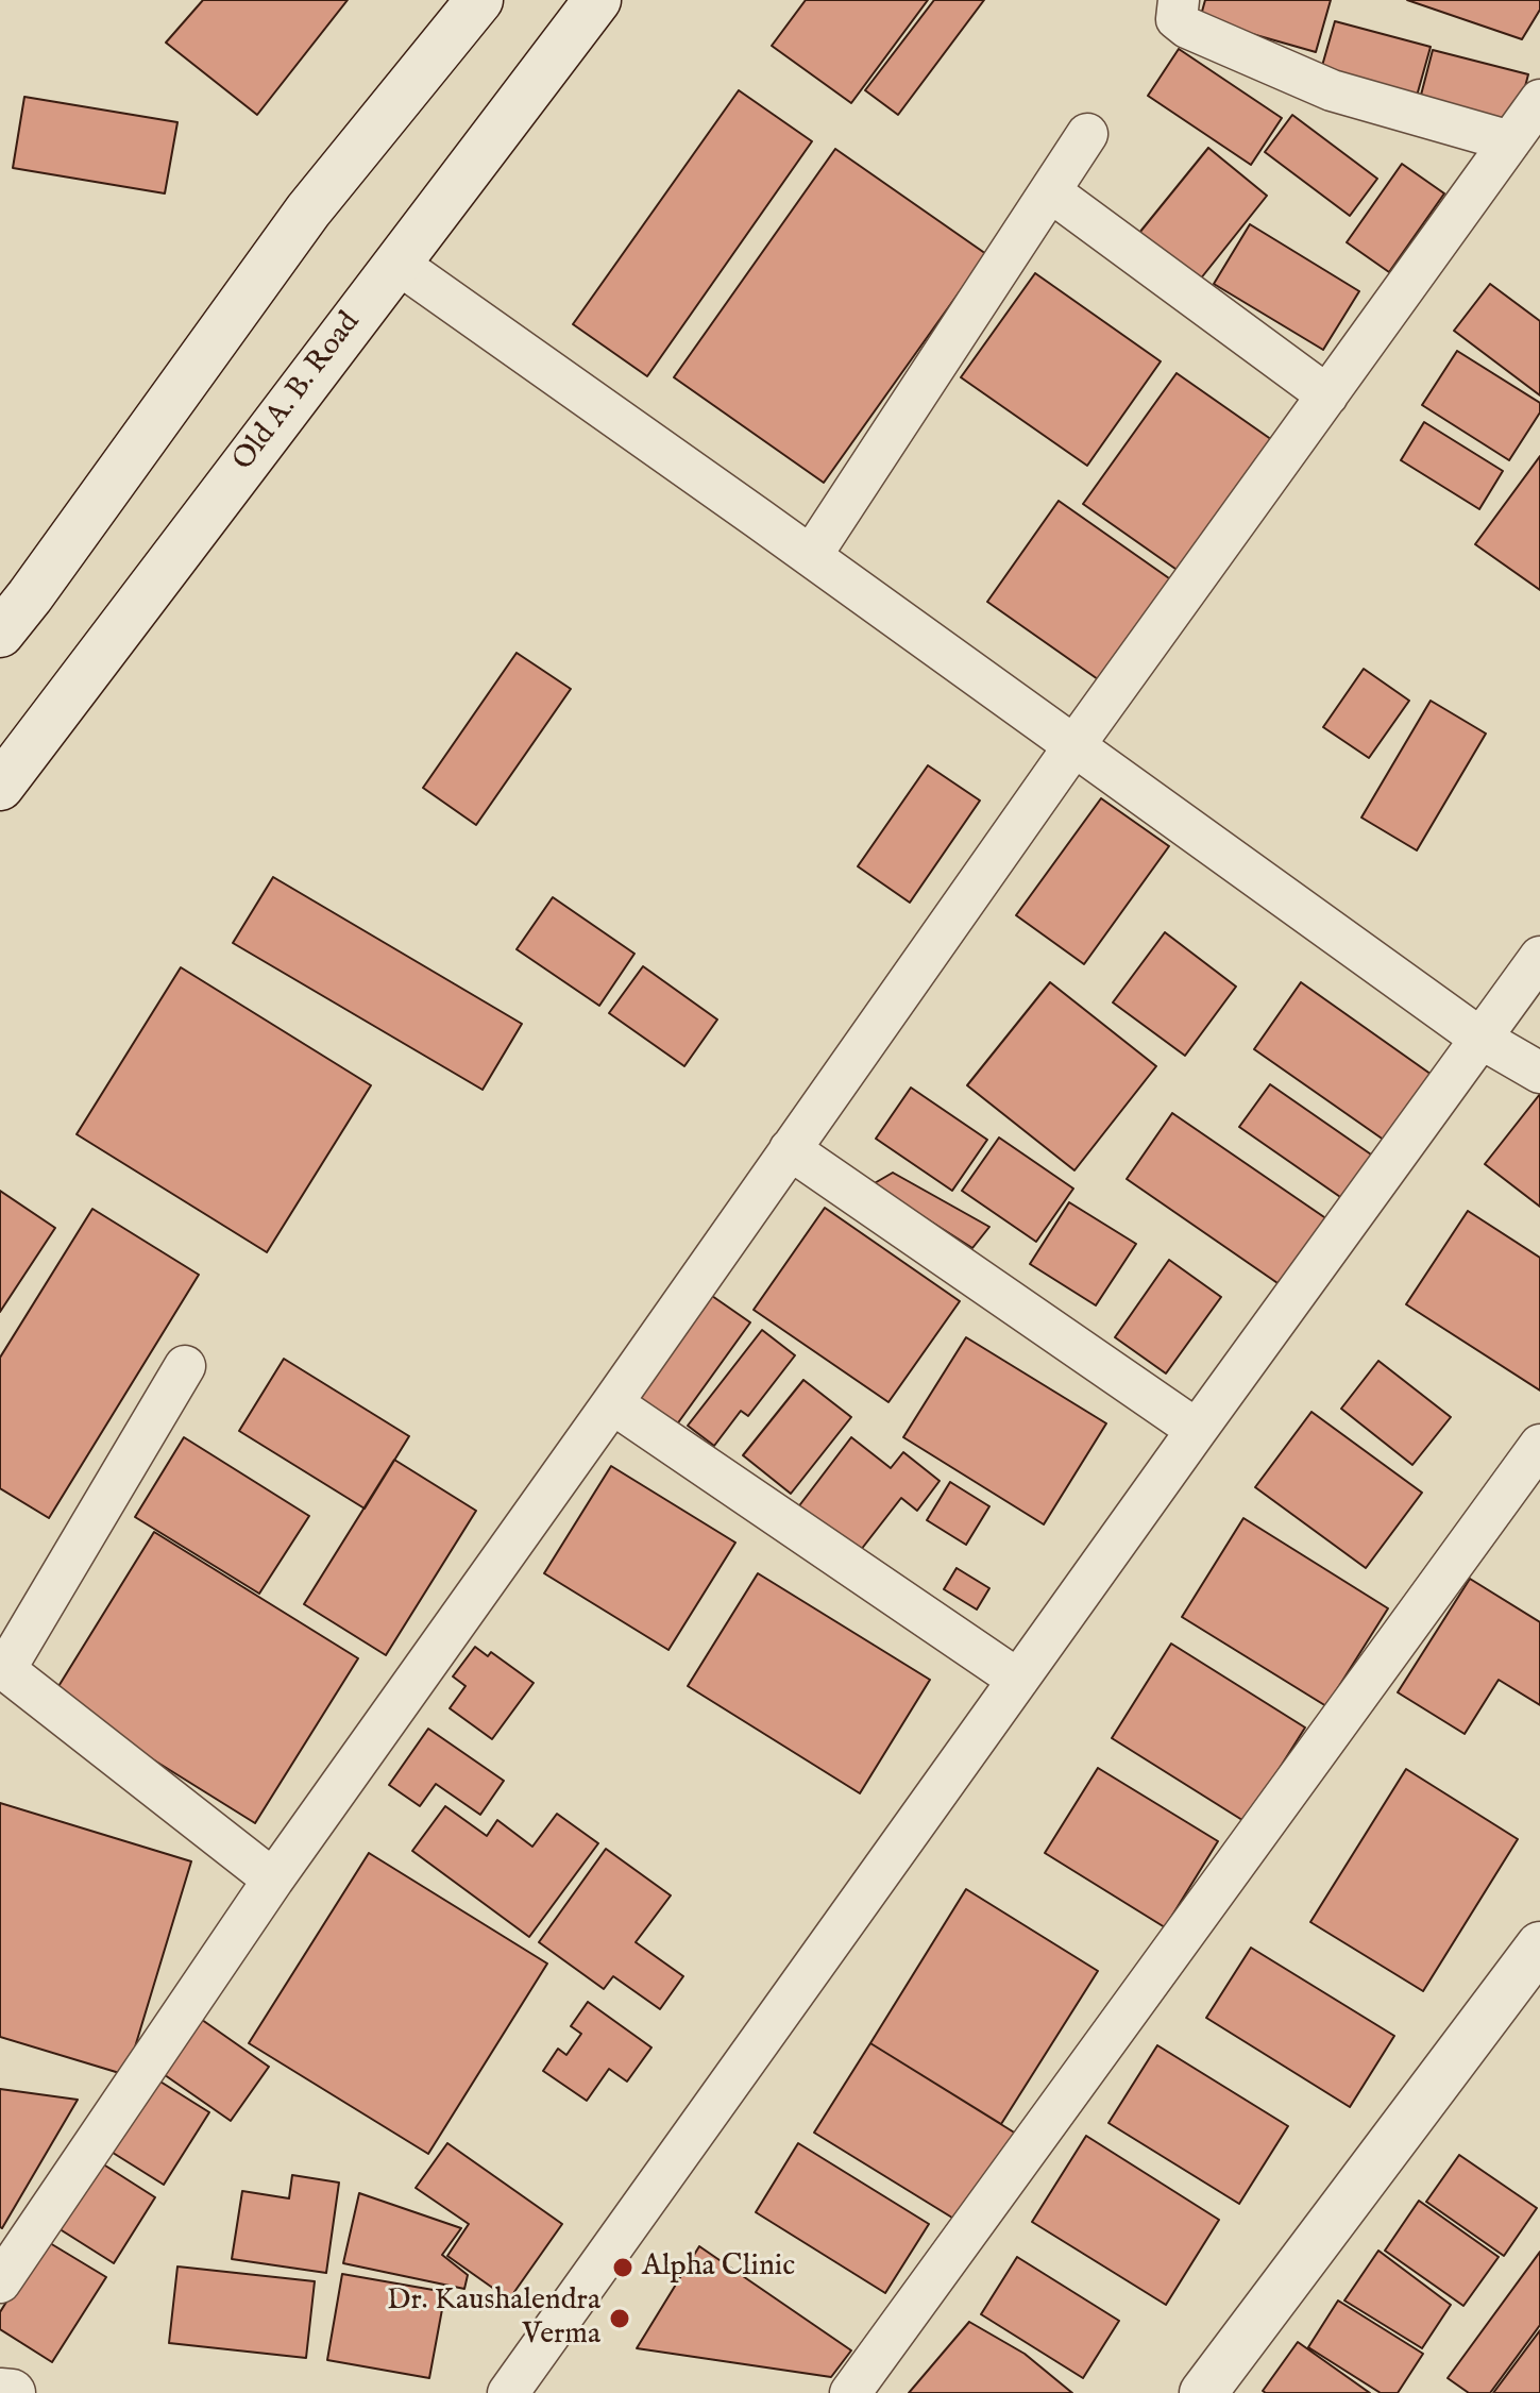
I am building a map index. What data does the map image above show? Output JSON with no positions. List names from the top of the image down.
{
  "streets": {
    "main road": ["Old A. B. Road"]
  },
  "places": ["Alpha Clinic", "Dr. Kaushalendra Verma"]
}
